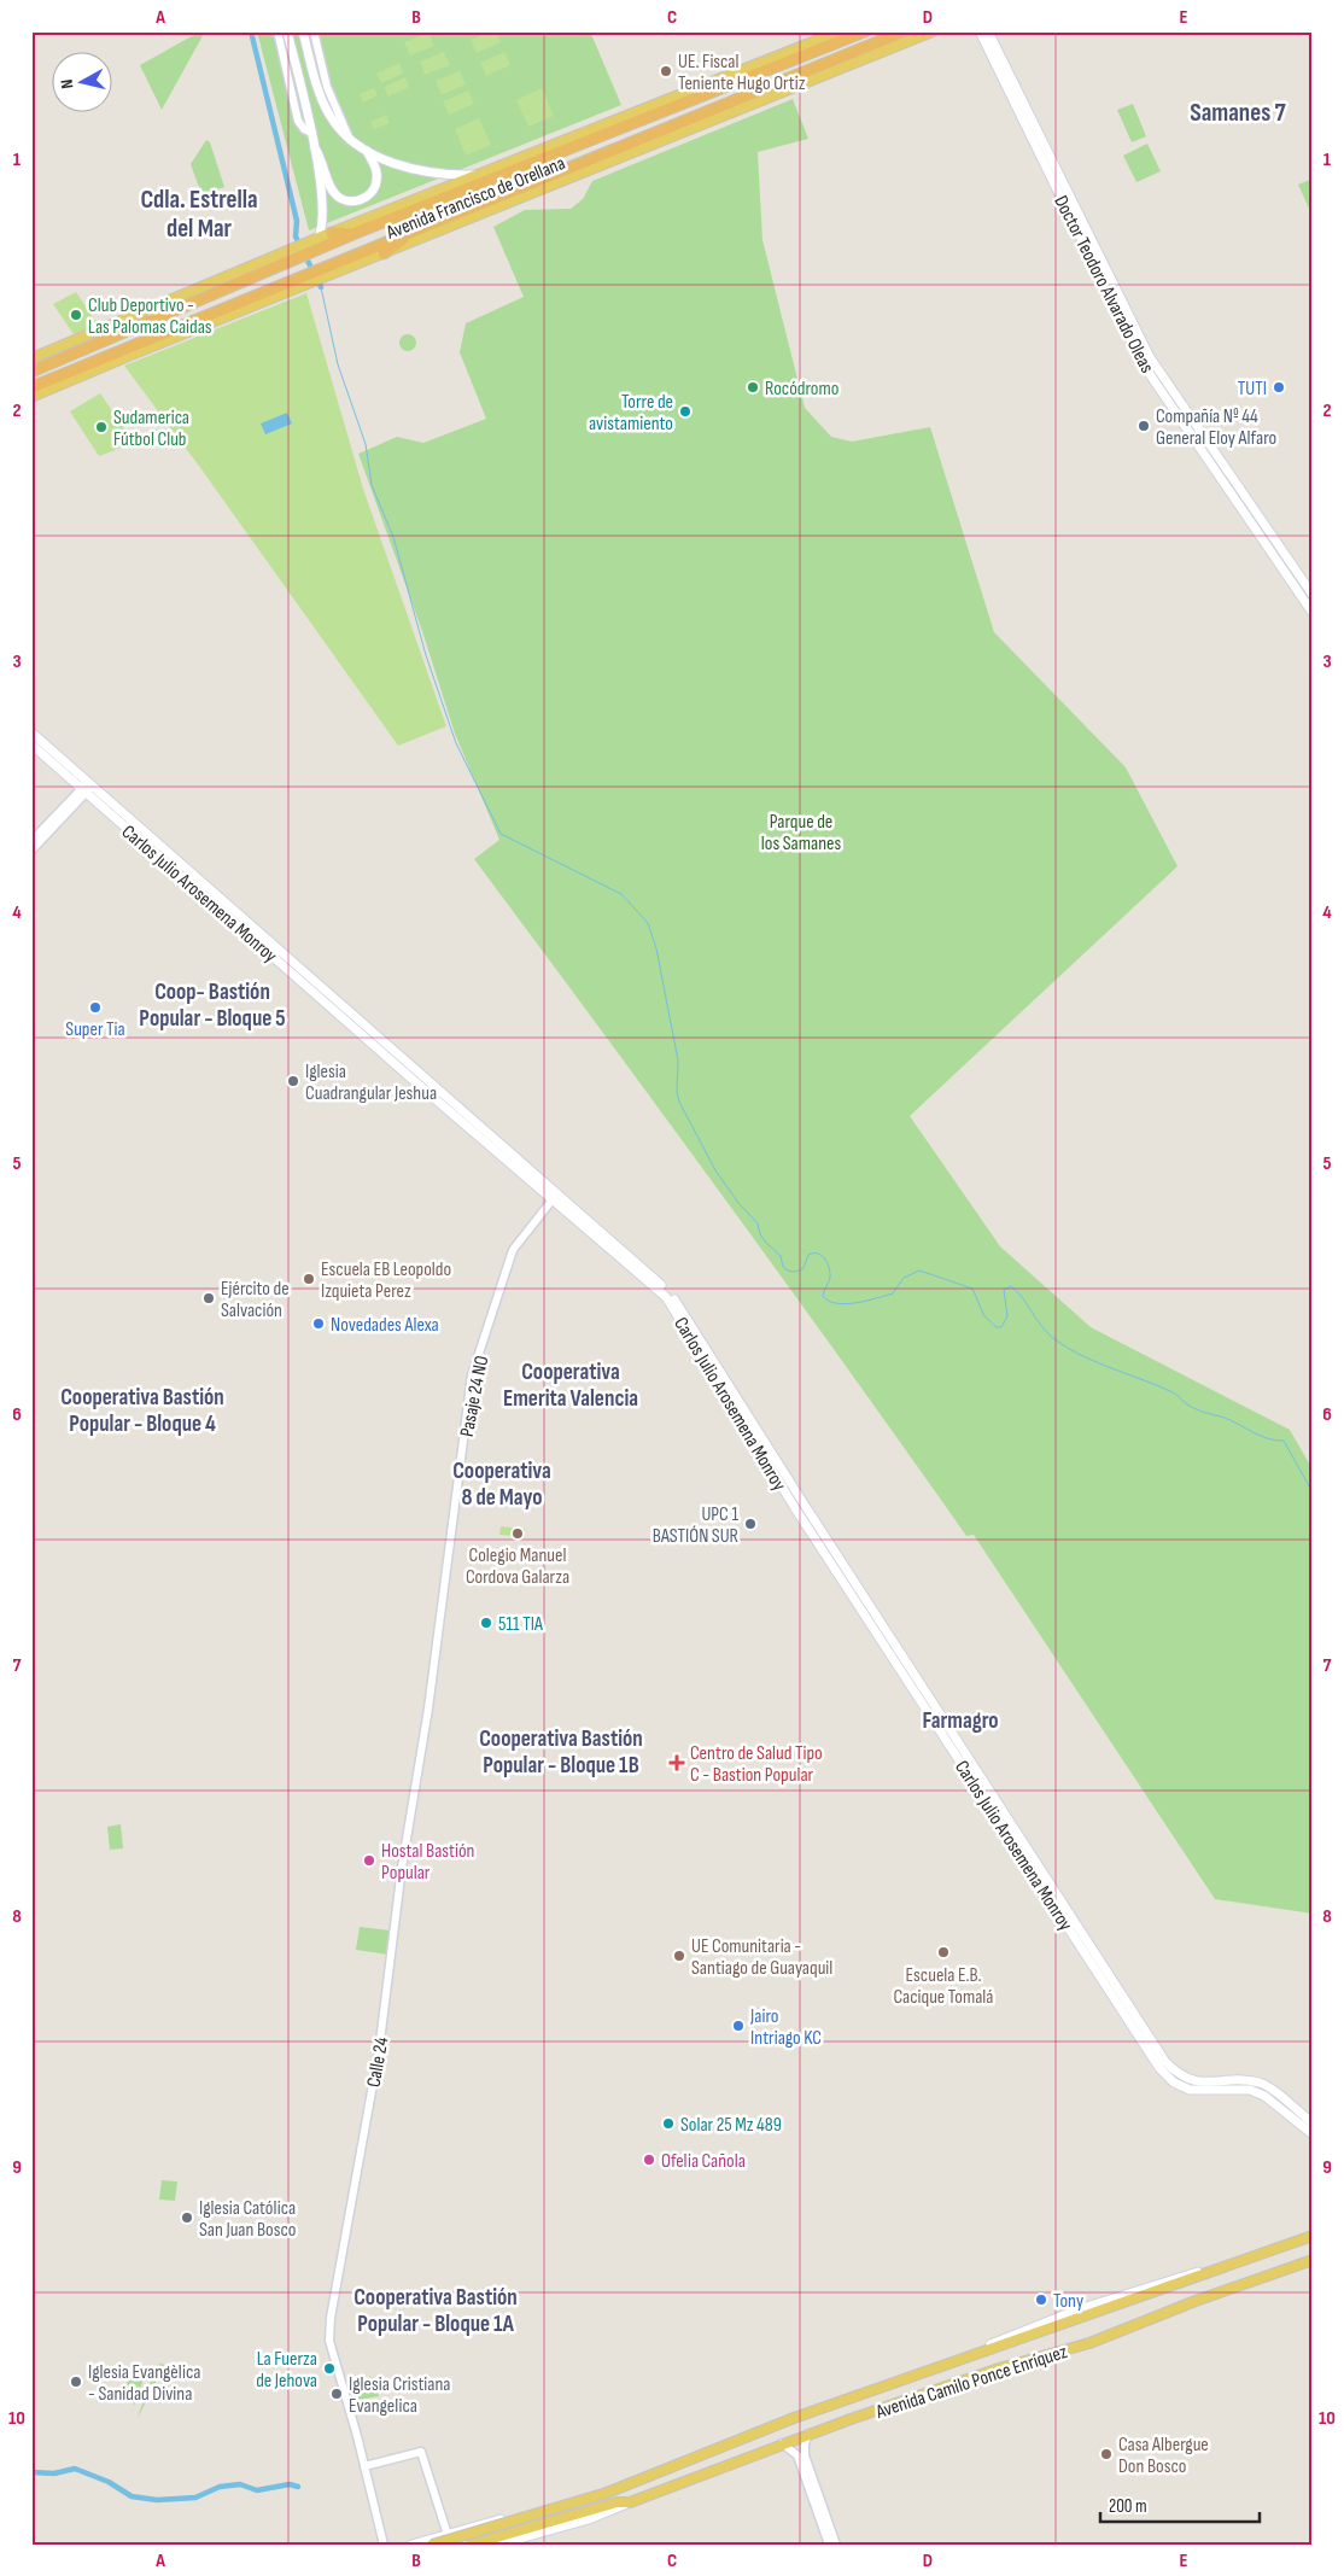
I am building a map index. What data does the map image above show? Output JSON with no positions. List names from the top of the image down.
{
  "streets": {
    "highway": ["Avenida Francisco de Orellana"],
    "main road": ["Doctor Teodoro Alvarado Oleas", "Carlos Julio Arosemena Monroy", "Avenida Camilo Ponce Enríquez"],
    "street": ["Pasaje 24 NO", "Calle 24"]
  },
  "crossings": [
    ["Carlos Julio Arosemena Monroy", "Pasaje 24 NO"],
    ["Pasaje 24 NO", "Calle 24"]
  ],
  "districts": [
    "Samanes 7",
    "Cdla. Estrella del Mar",
    "Coop- Bastión Popular - Bloque 5",
    "Cooperativa Emerita Valencia",
    "Cooperativa Bastión Popular - Bloque 4",
    "Cooperativa 8 de Mayo",
    "Farmagro",
    "Cooperativa Bastión Popular - Bloque 1B",
    "Cooperativa Bastión Popular - Bloque 1A"
  ],
  "parks": ["Parque de los Samanes"],
  "places": {
    "other": [
      "UE. Fiscal Teniente Hugo Ortiz",
      "Club Deportivo - Las Palomas Caidas",
      "Rocódromo",
      "TUTI",
      "Torre de avistamiento",
      "Compañía Nº 44 General Eloy Alfaro",
      "Sudamerica Fútbol Club",
      "Super Tia",
      "Iglesia Cuadrangular Jeshua",
      "Escuela EB Leopoldo Izquieta Perez",
      "Ejército de Salvación",
      "Novedades Alexa",
      "UPC 1 BASTIÓN SUR",
      "Colegio Manuel Cordova Galarza",
      "511 TIA",
      "Hostal Bastión Popular",
      "Escuela E.B. Cacique Tomalá",
      "UE Comunitaria - Santiago de Guayaquil",
      "Jairo Intriago KC",
      "Solar 25 Mz 489",
      "Ofelia Cañola",
      "Iglesia Católica San Juan Bosco",
      "Tony",
      "La Fuerza de Jehova",
      "Iglesia Evangèlica - Sanidad Divina",
      "Iglesia Cristiana Evangelica",
      "Casa Albergue Don Bosco"
    ],
    "health": ["Centro de Salud Tipo C - Bastion Popular"]
  },
  "scale_bar": "200 m",
  "north": "left",
  "grid": {
    "columns": [
      "A",
      "B",
      "C",
      "D",
      "E"
    ],
    "rows": [
      "1",
      "2",
      "3",
      "4",
      "5",
      "6",
      "7",
      "8",
      "9",
      "10"
    ]
  }
}
